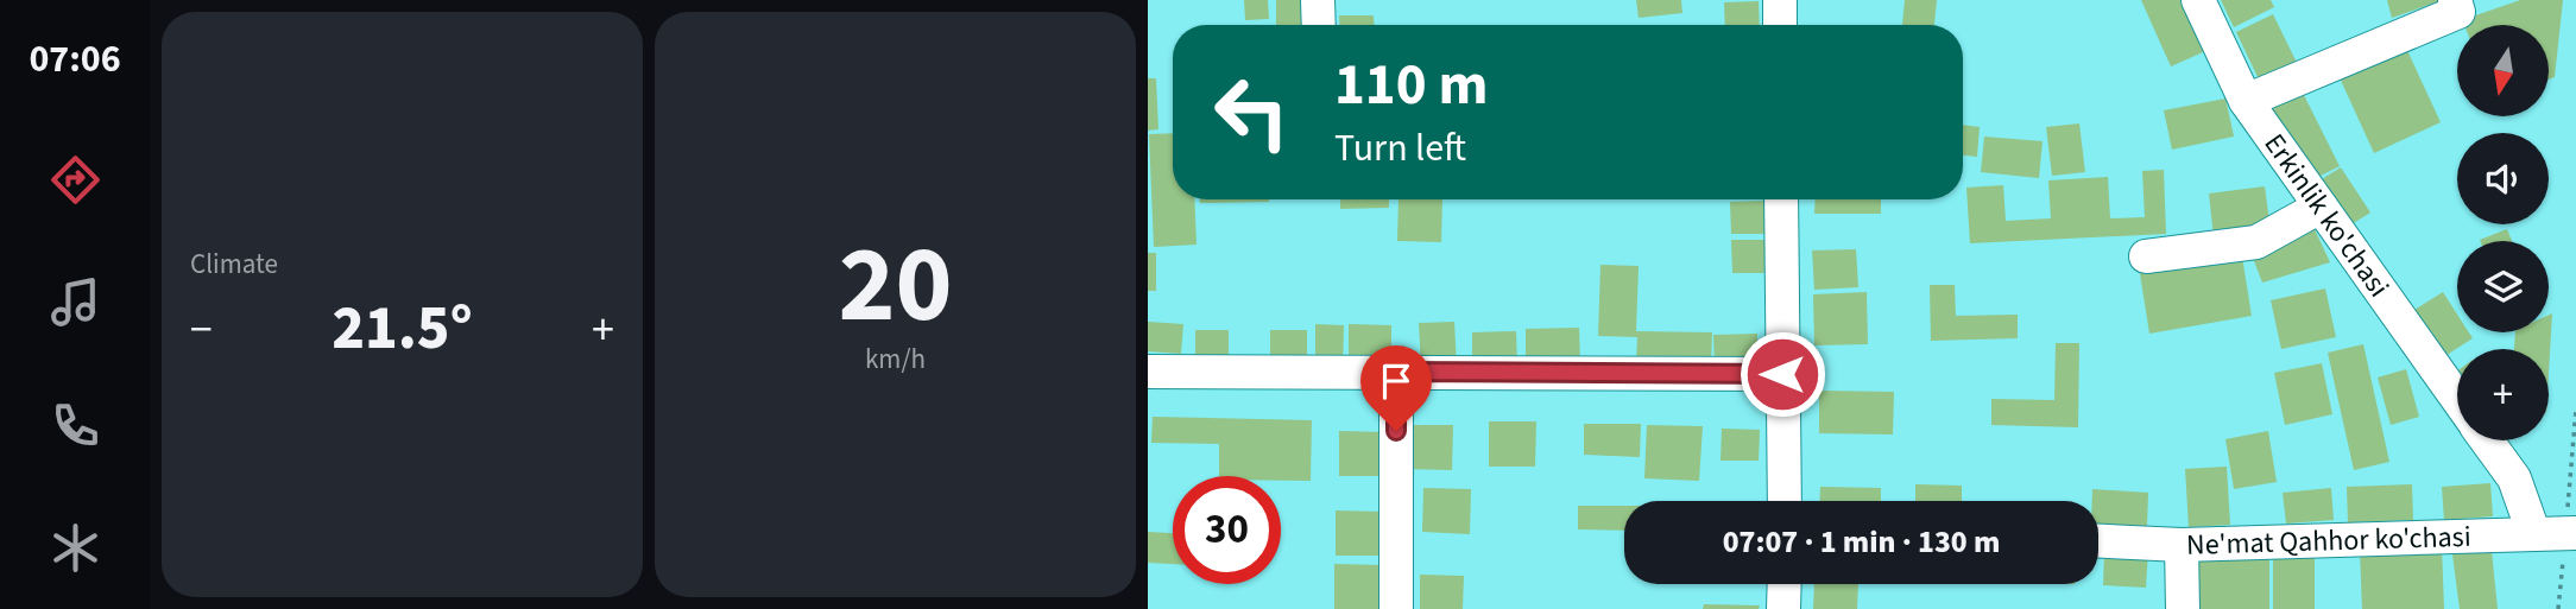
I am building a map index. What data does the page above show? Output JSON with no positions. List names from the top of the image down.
{
  "streets": {
    "street": ["Erkinlik ko'chasi", "Ne'mat Qahhor ko'chasi"]
  },
  "north": "bottom",
  "page": {
    "tabs": "07:06",
    "tile": [
      "Climate",
      ["20", "km/h"]
    ],
    "map_buttons": "+",
    "turn": ["110 m", "Turn left"],
    "heat": ["−", "21.5°", "+"],
    "limit": "30",
    "trip": "07:07 · 1 min · 130 m"
  }
}
